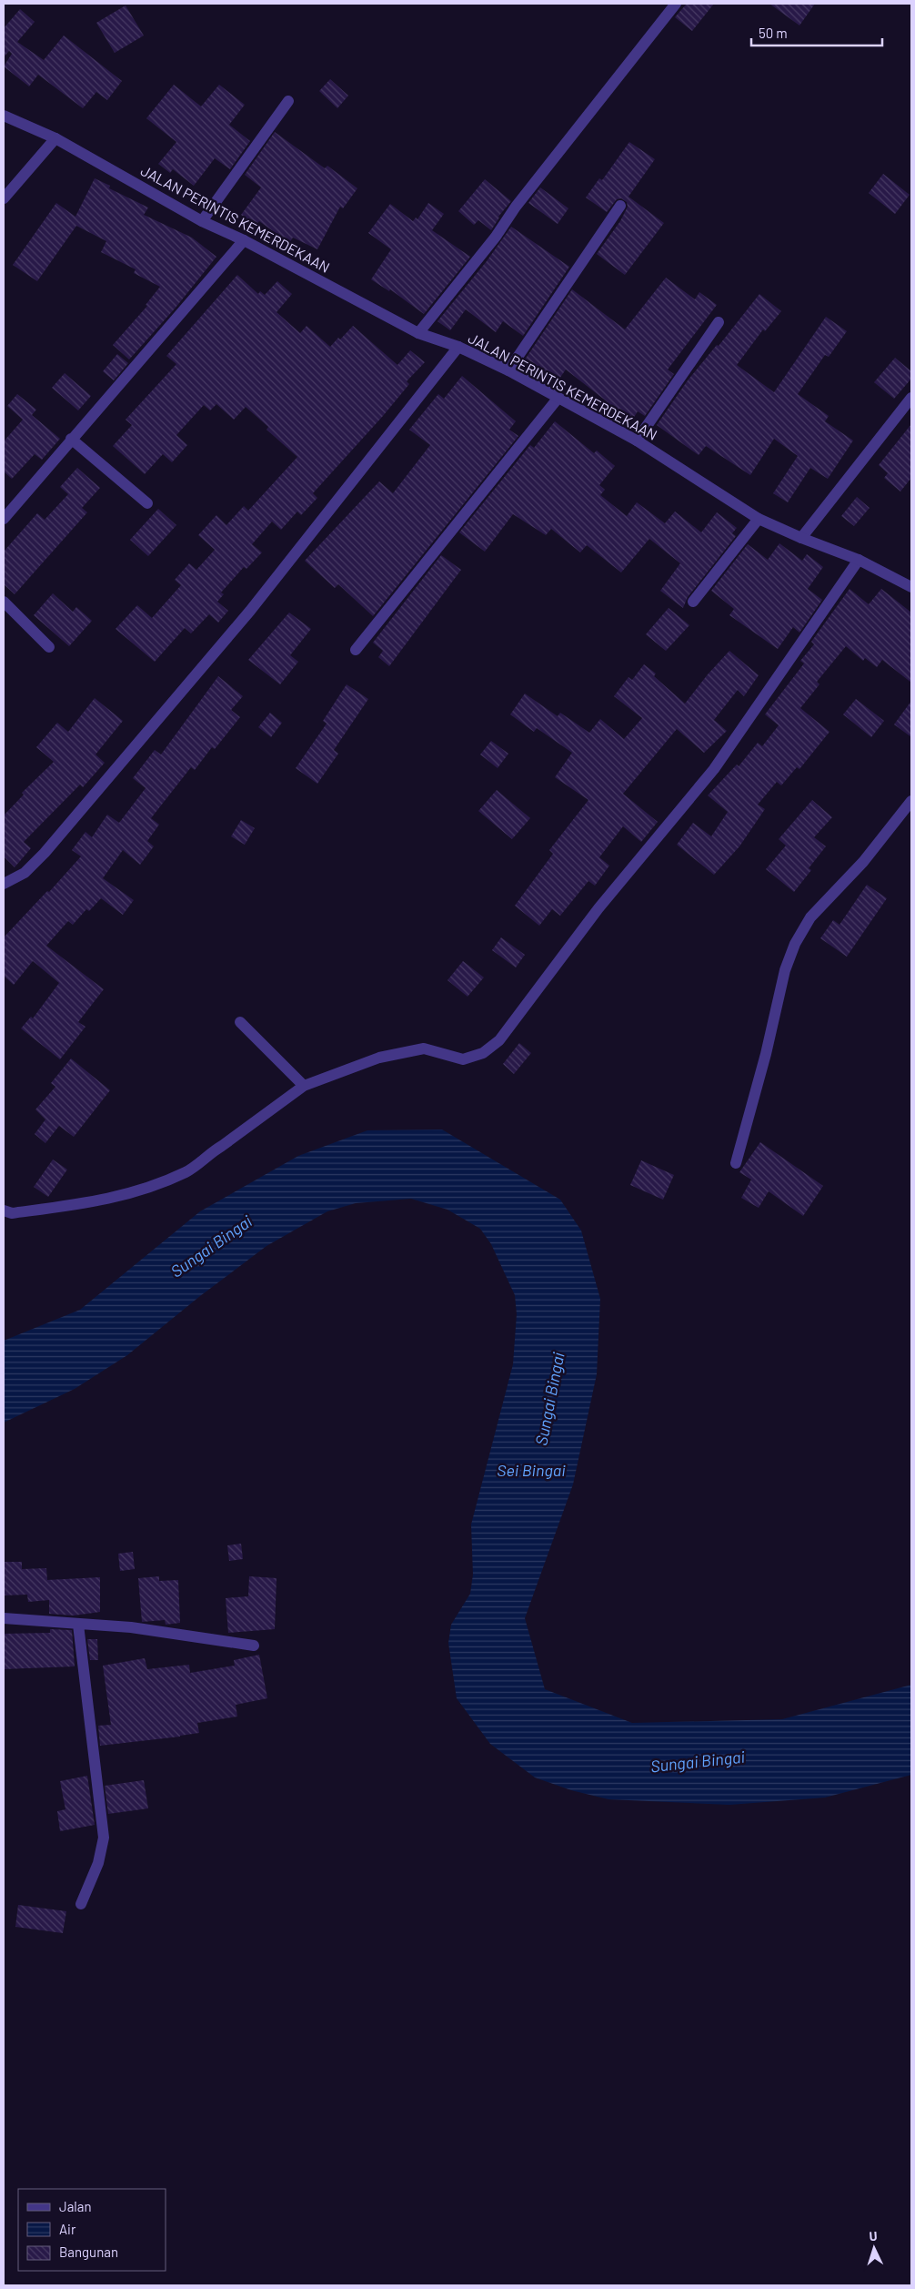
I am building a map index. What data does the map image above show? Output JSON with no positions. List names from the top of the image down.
{
  "streets": {
    "street": ["JALAN PERINTIS KEMERDEKAAN"]
  },
  "water": ["Sungai Bingai", "Sei Bingai"],
  "legend": ["Jalan", "Air", "Bangunan"],
  "scale_bar": "50 m",
  "north": "top"
}
